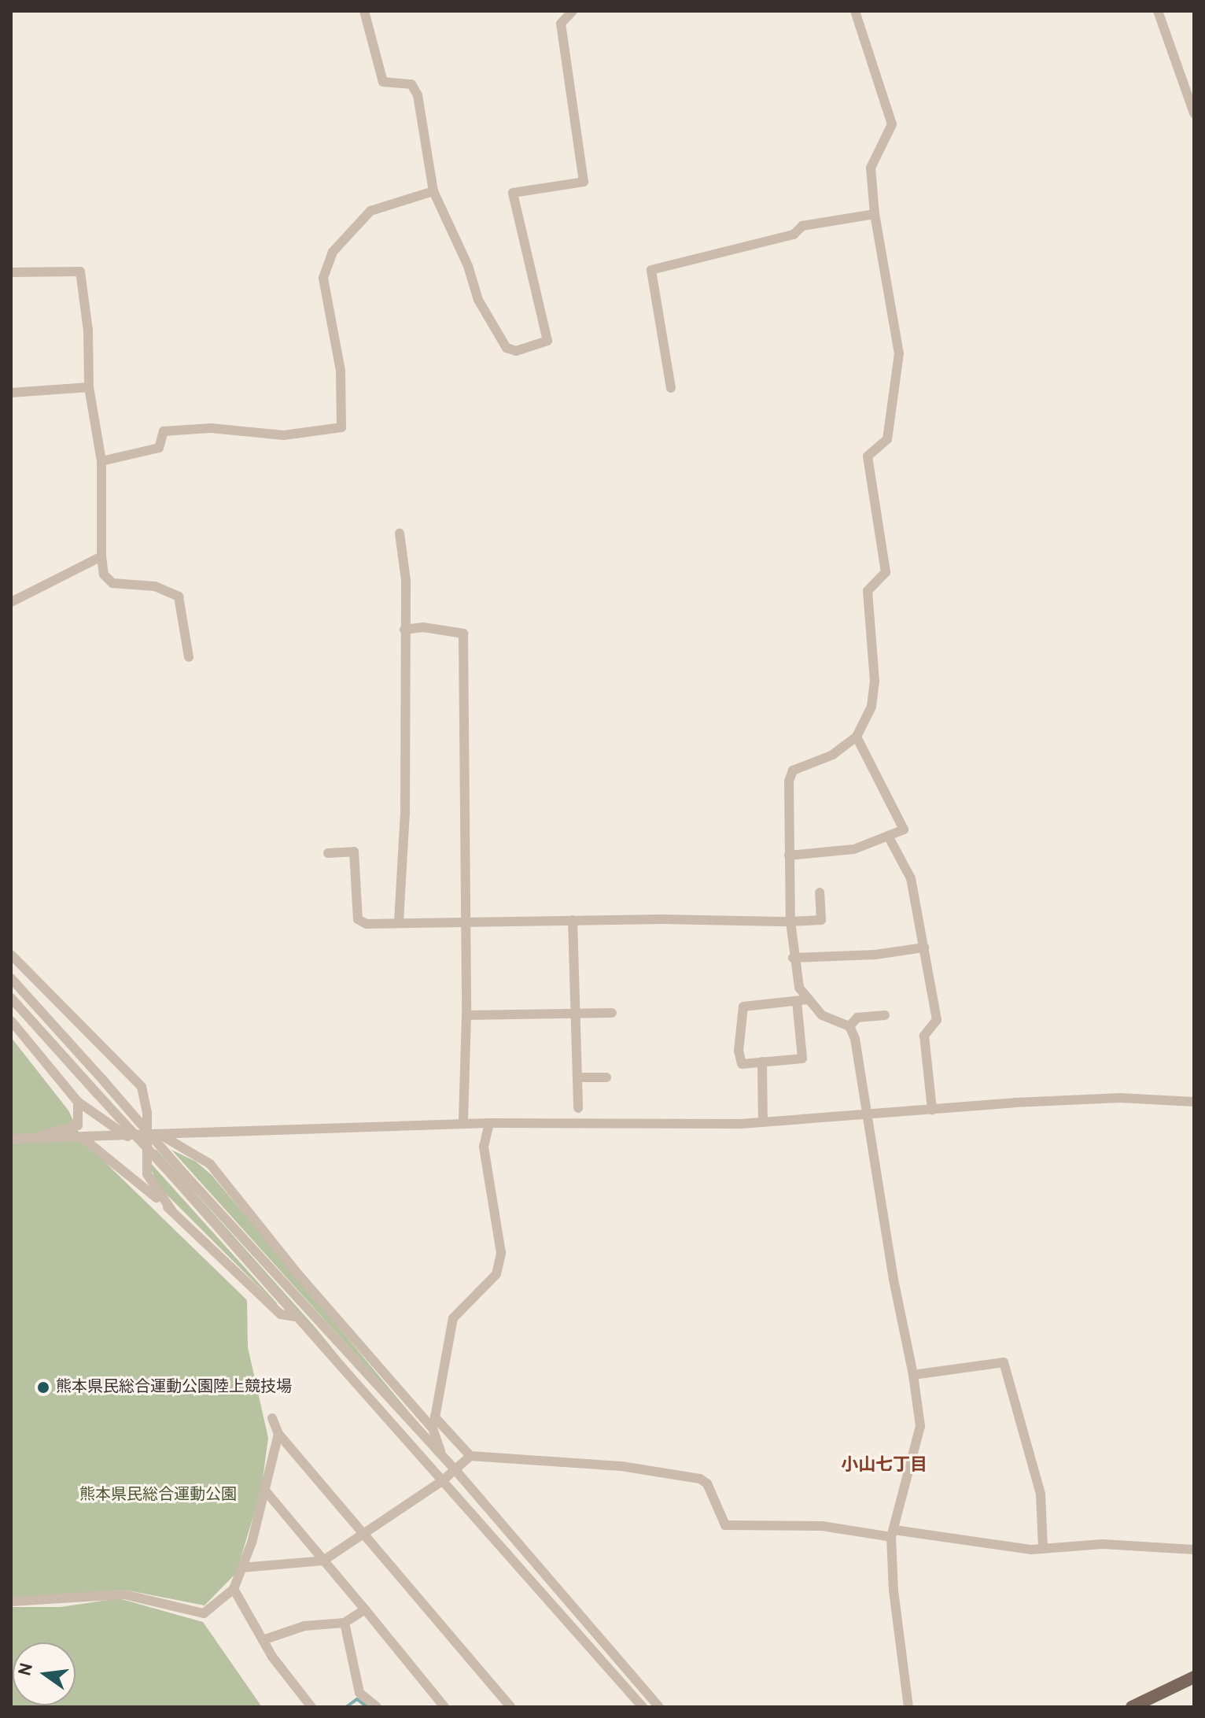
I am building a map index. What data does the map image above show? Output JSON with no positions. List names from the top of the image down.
{
  "districts": ["小山七丁目"],
  "parks": ["熊本県民総合運動公園"],
  "places": ["熊本県民総合運動公園陸上競技場"],
  "north": "left"
}
